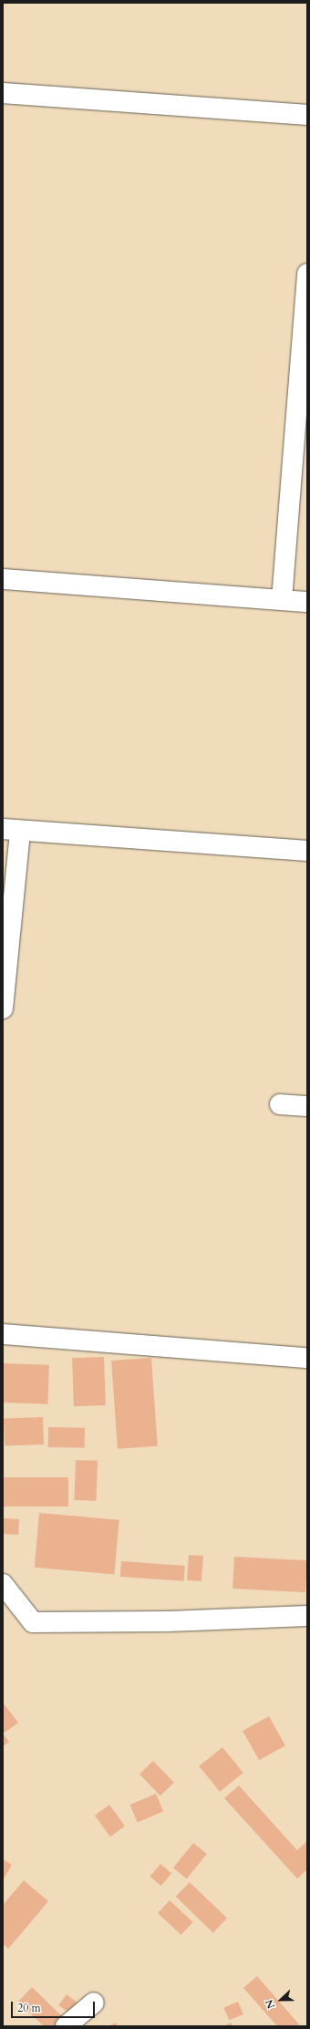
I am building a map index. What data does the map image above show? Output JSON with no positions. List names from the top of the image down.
{
  "scale_bar": "20 m",
  "north": "left"
}
